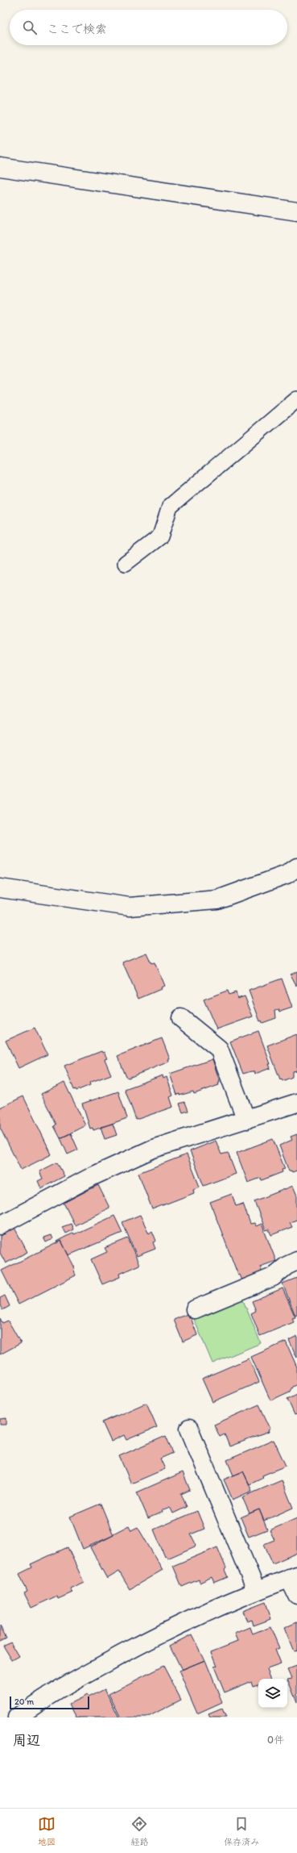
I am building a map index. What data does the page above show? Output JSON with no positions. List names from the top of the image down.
{
  "scale_bar": "20 m",
  "page": {
    "search": "ここで検索",
    "scale": "20 m",
    "heading": ["周辺", "0件"],
    "nav": ["地図", "経路", "保存済み"]
  }
}
